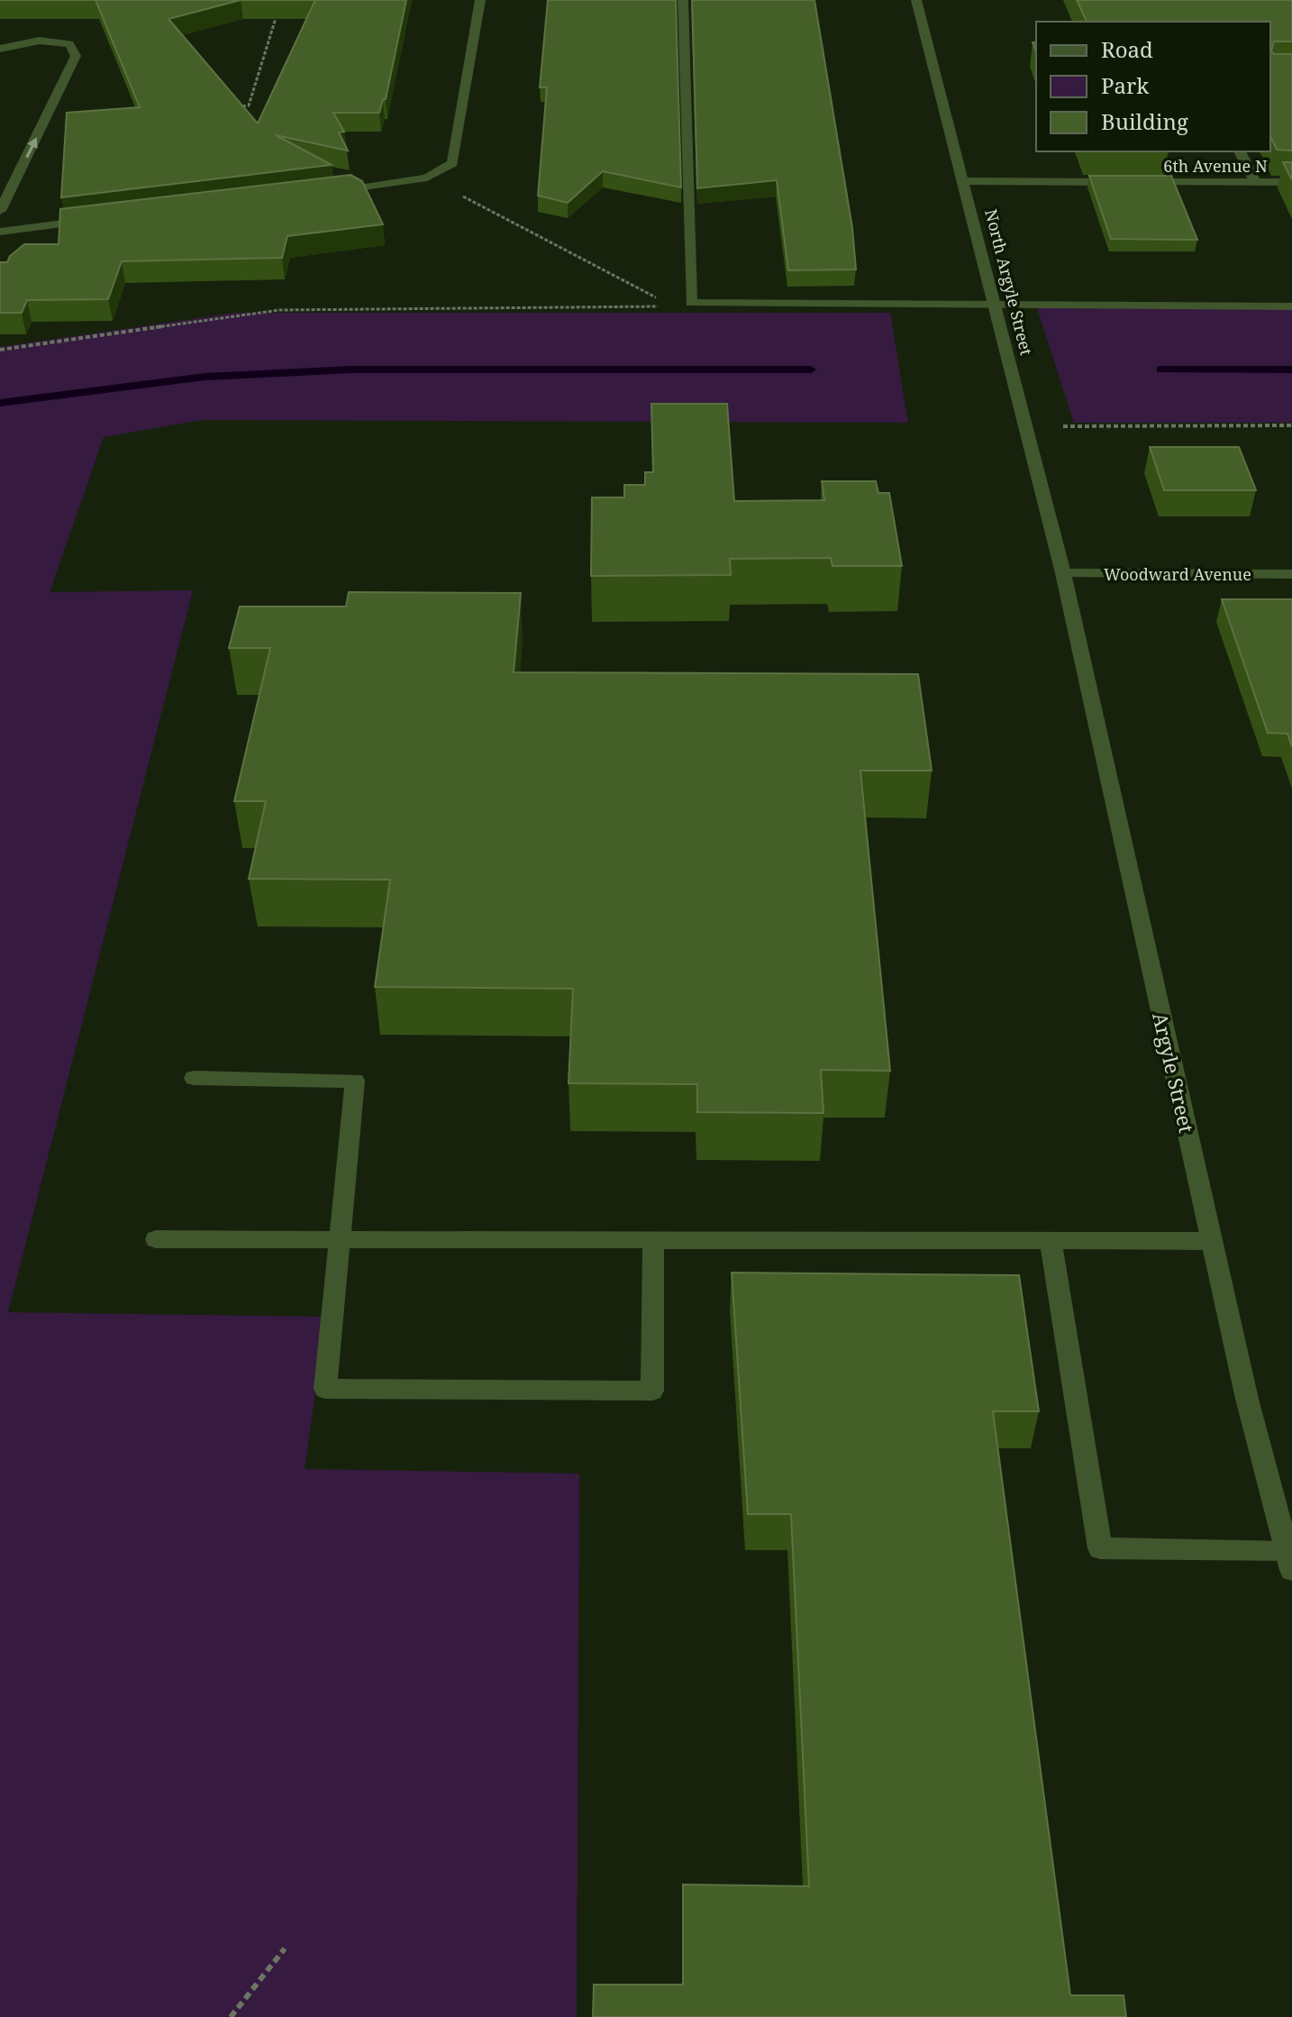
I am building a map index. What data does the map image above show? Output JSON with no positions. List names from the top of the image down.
{
  "streets": {
    "street": [
      "6th Avenue N",
      "North Argyle Street",
      "Woodward Avenue",
      "Argyle Street"
    ]
  },
  "crossings": [
    ["6th Avenue N", "North Argyle Street"],
    ["North Argyle Street", "Woodward Avenue"],
    ["North Argyle Street", "Argyle Street"],
    ["Woodward Avenue", "Argyle Street"]
  ],
  "legend": ["Road", "Park", "Building"]
}
